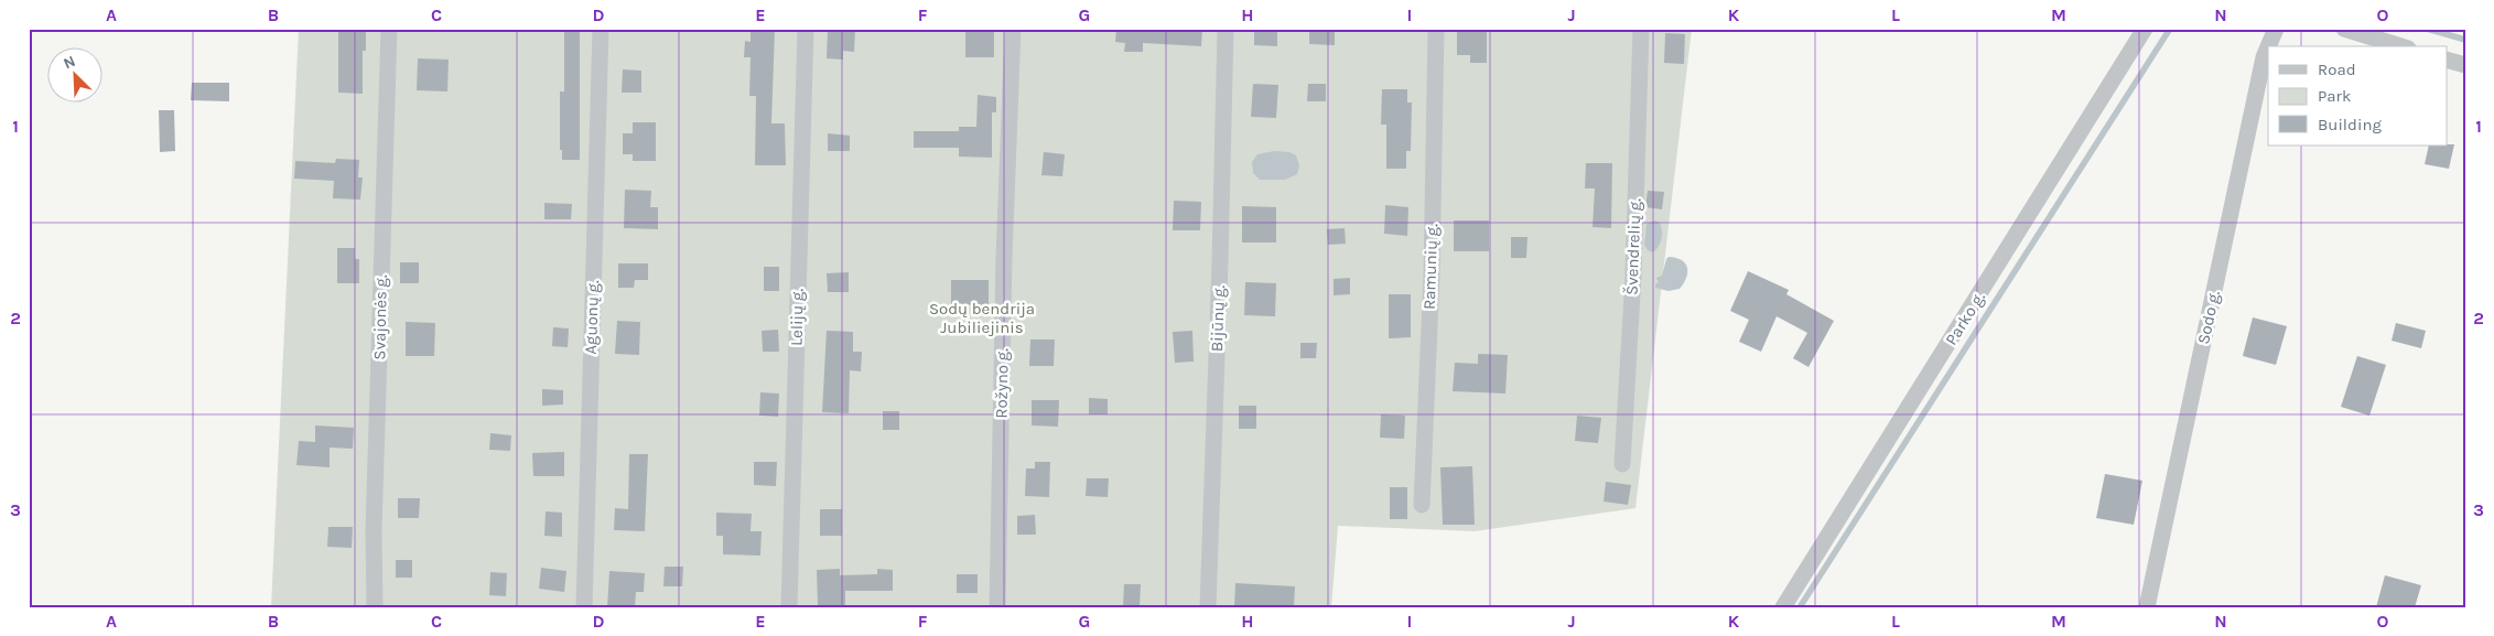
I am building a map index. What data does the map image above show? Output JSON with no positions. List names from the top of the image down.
{
  "streets": {
    "street": [
      "Švendrelių g.",
      "Ramunių g.",
      "Svajonės g.",
      "Aguonų g.",
      "Lelijų g.",
      "Sodo g.",
      "Bijūnų g.",
      "Parko g.",
      "Rožyno g."
    ]
  },
  "parks": ["Sodų bendrija Jubiliejinis"],
  "legend": ["Road", "Park", "Building"],
  "north": "top left",
  "grid": {
    "columns": [
      "A",
      "B",
      "C",
      "D",
      "E",
      "F",
      "G",
      "H",
      "I",
      "J",
      "K",
      "L",
      "M",
      "N",
      "O"
    ],
    "rows": ["1", "2", "3"]
  }
}
